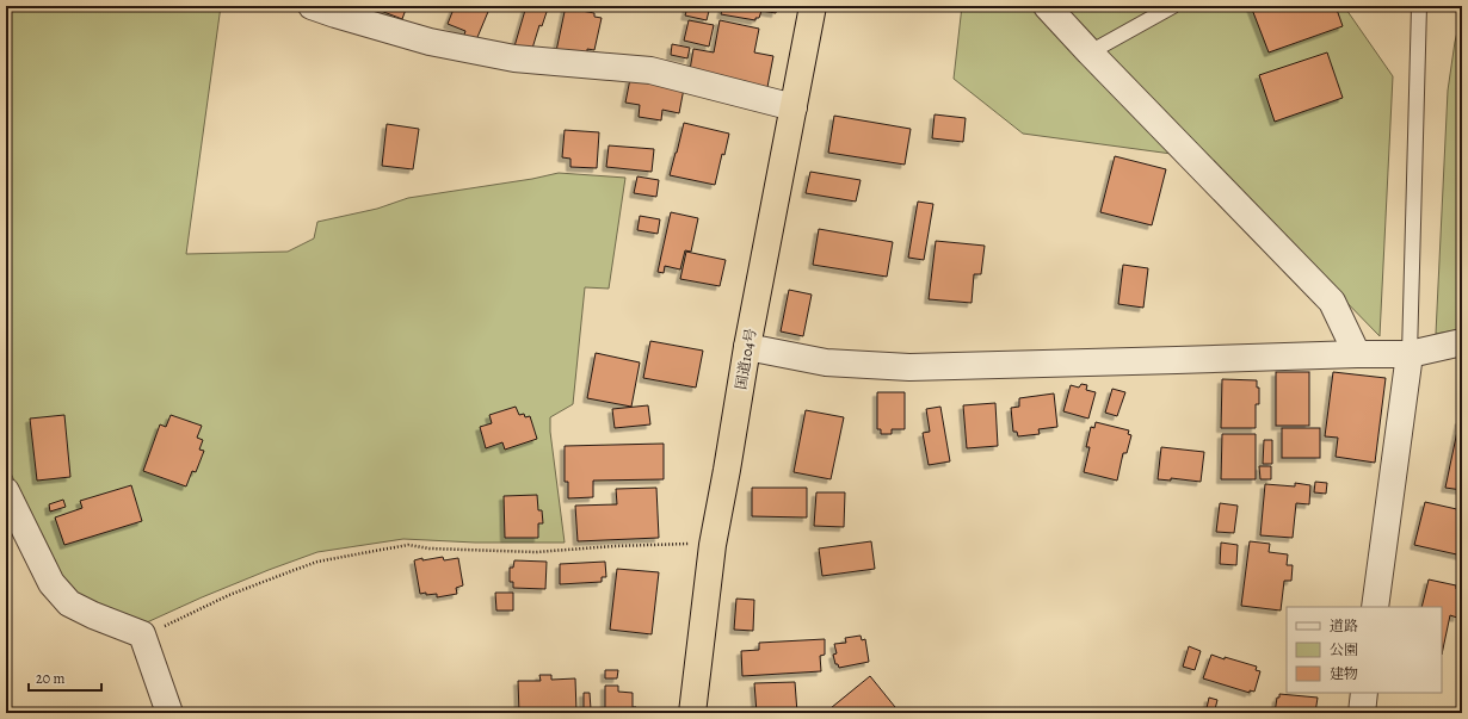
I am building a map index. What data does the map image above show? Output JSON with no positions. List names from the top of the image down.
{
  "streets": {
    "highway": ["国道104号"]
  },
  "legend": ["道路", "公園", "建物"],
  "scale_bar": "20 m"
}
